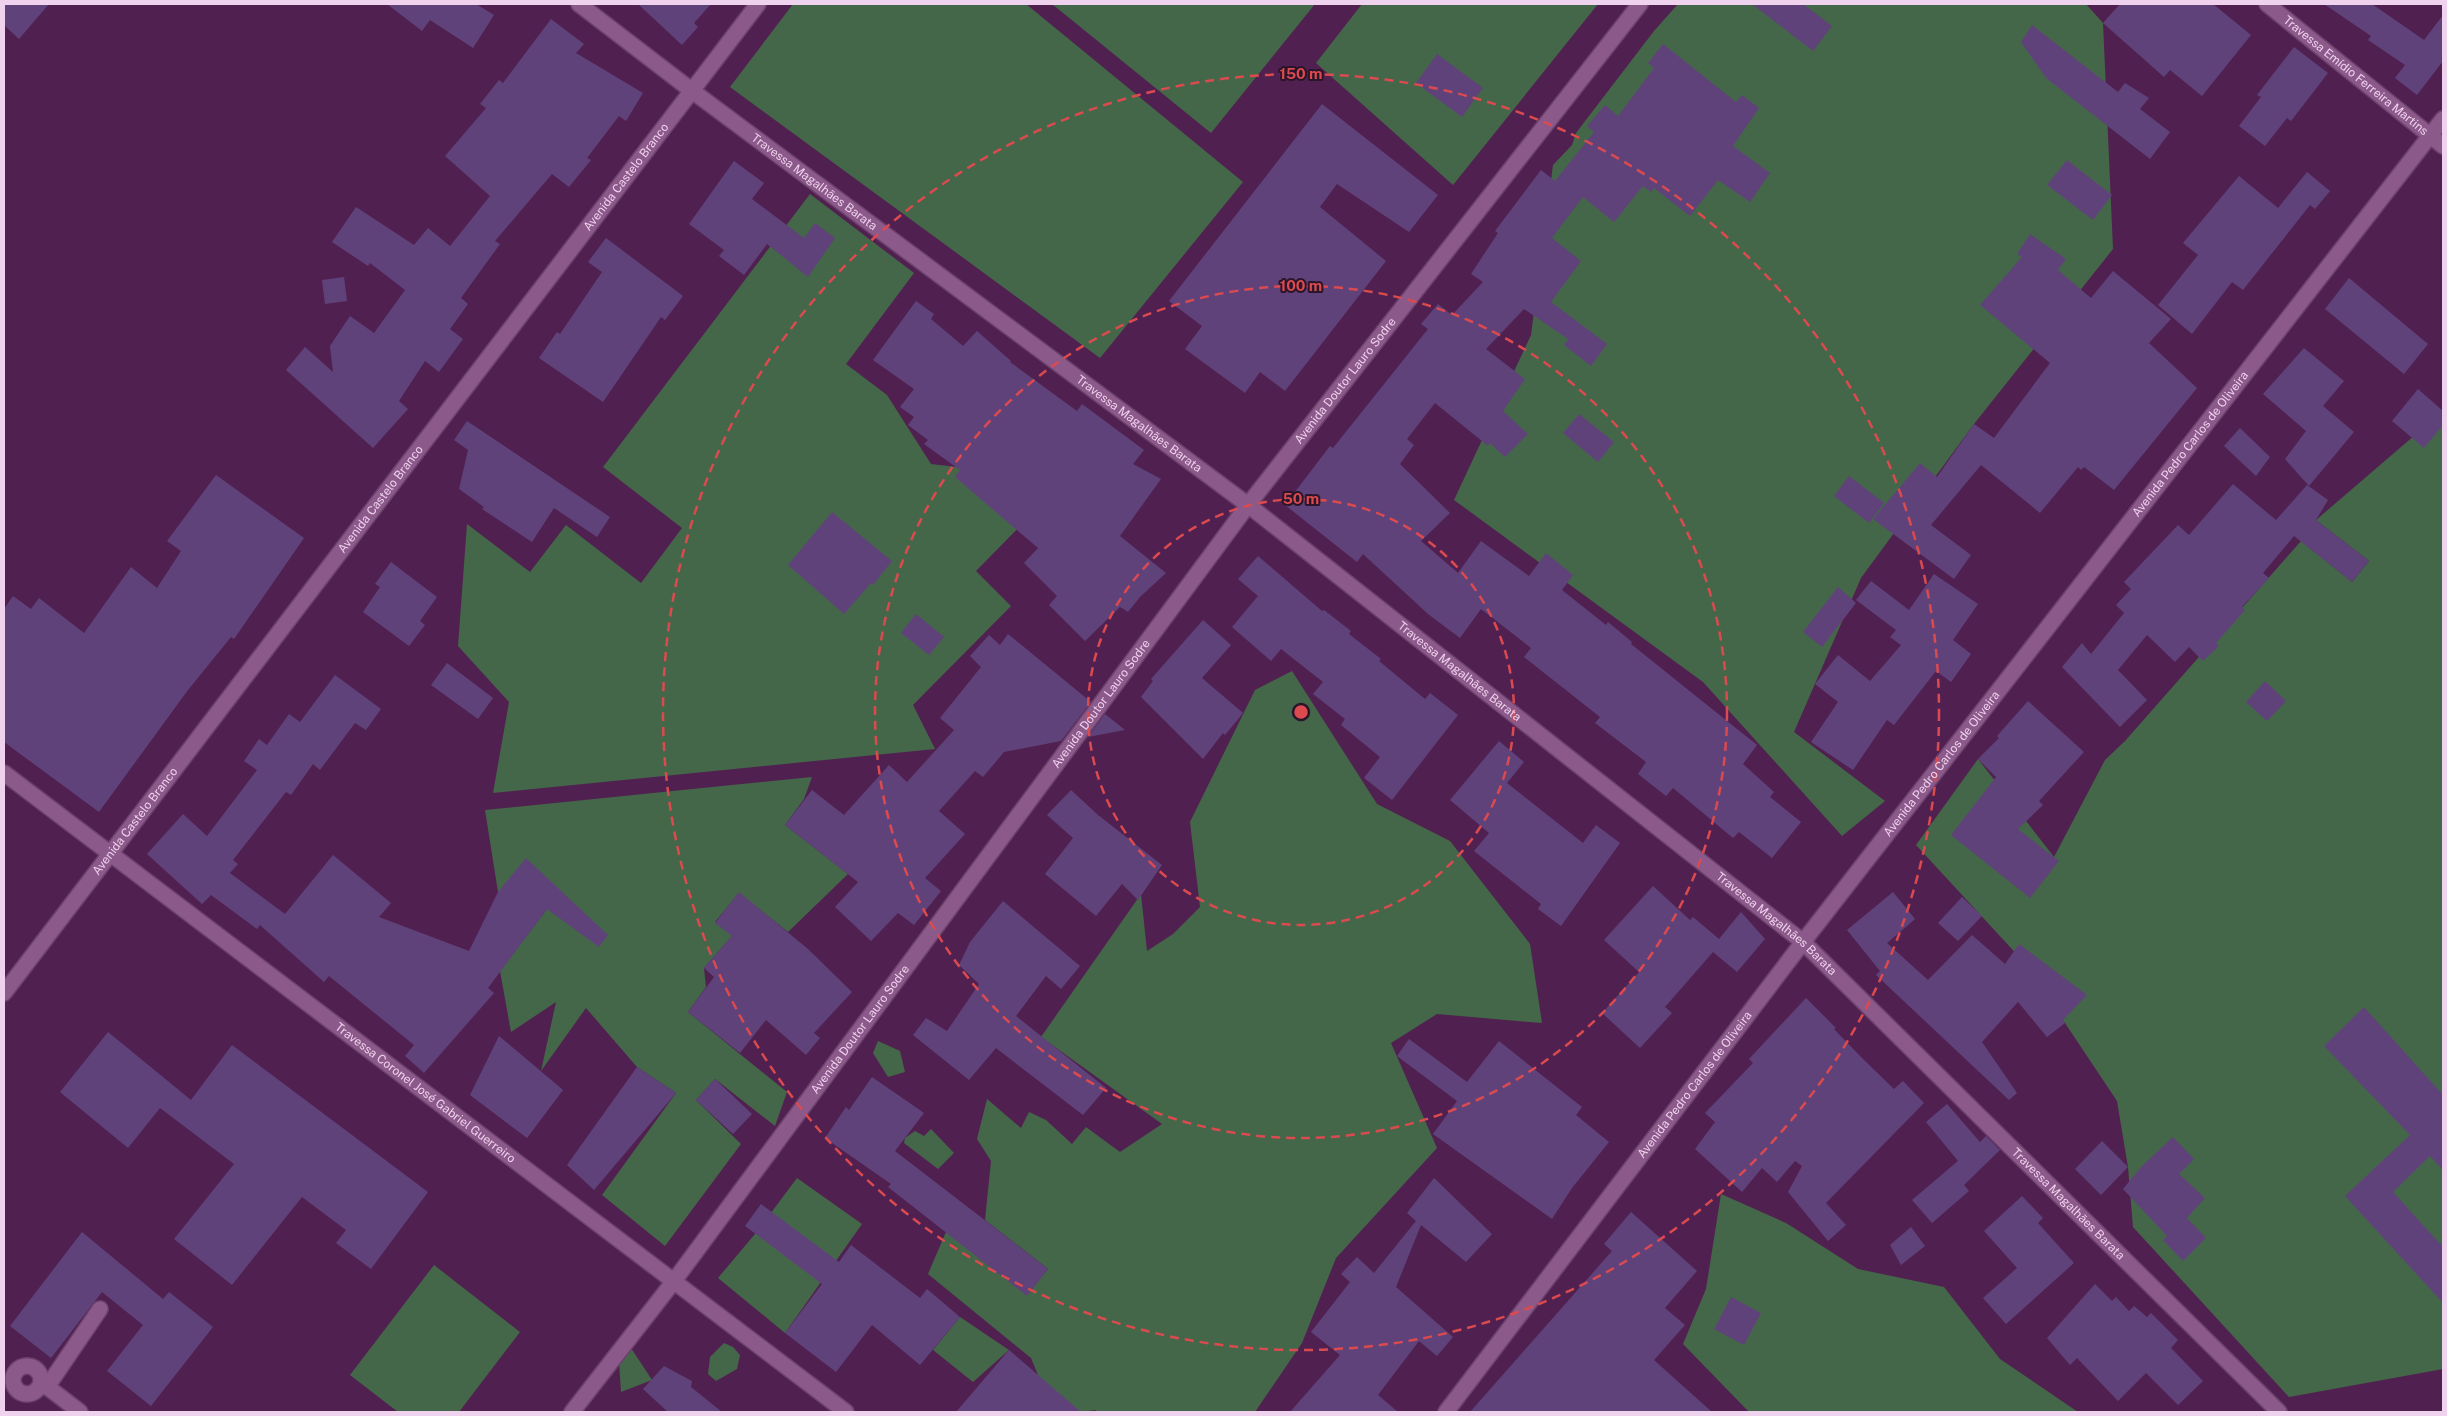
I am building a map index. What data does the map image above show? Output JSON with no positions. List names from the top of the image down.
{
  "streets": {
    "street": [
      "Travessa Emídio Ferreira Martins",
      "Avenida Castelo Branco",
      "Travessa Magalhães Barata",
      "Avenida Doutor Lauro Sodre",
      "Avenida Pedro Carlos de Oliveira",
      "Travessa Coronel José Gabriel Guerreiro"
    ]
  },
  "crossings": [
    ["Travessa Emídio Ferreira Martins", "Avenida Pedro Carlos de Oliveira"],
    ["Avenida Castelo Branco", "Travessa Magalhães Barata"],
    ["Avenida Castelo Branco", "Travessa Coronel José Gabriel Guerreiro"],
    ["Travessa Magalhães Barata", "Avenida Doutor Lauro Sodre"],
    ["Travessa Magalhães Barata", "Avenida Pedro Carlos de Oliveira"],
    ["Avenida Doutor Lauro Sodre", "Travessa Coronel José Gabriel Guerreiro"]
  ],
  "rings": ["150 m", "100 m", "50 m"]
}
